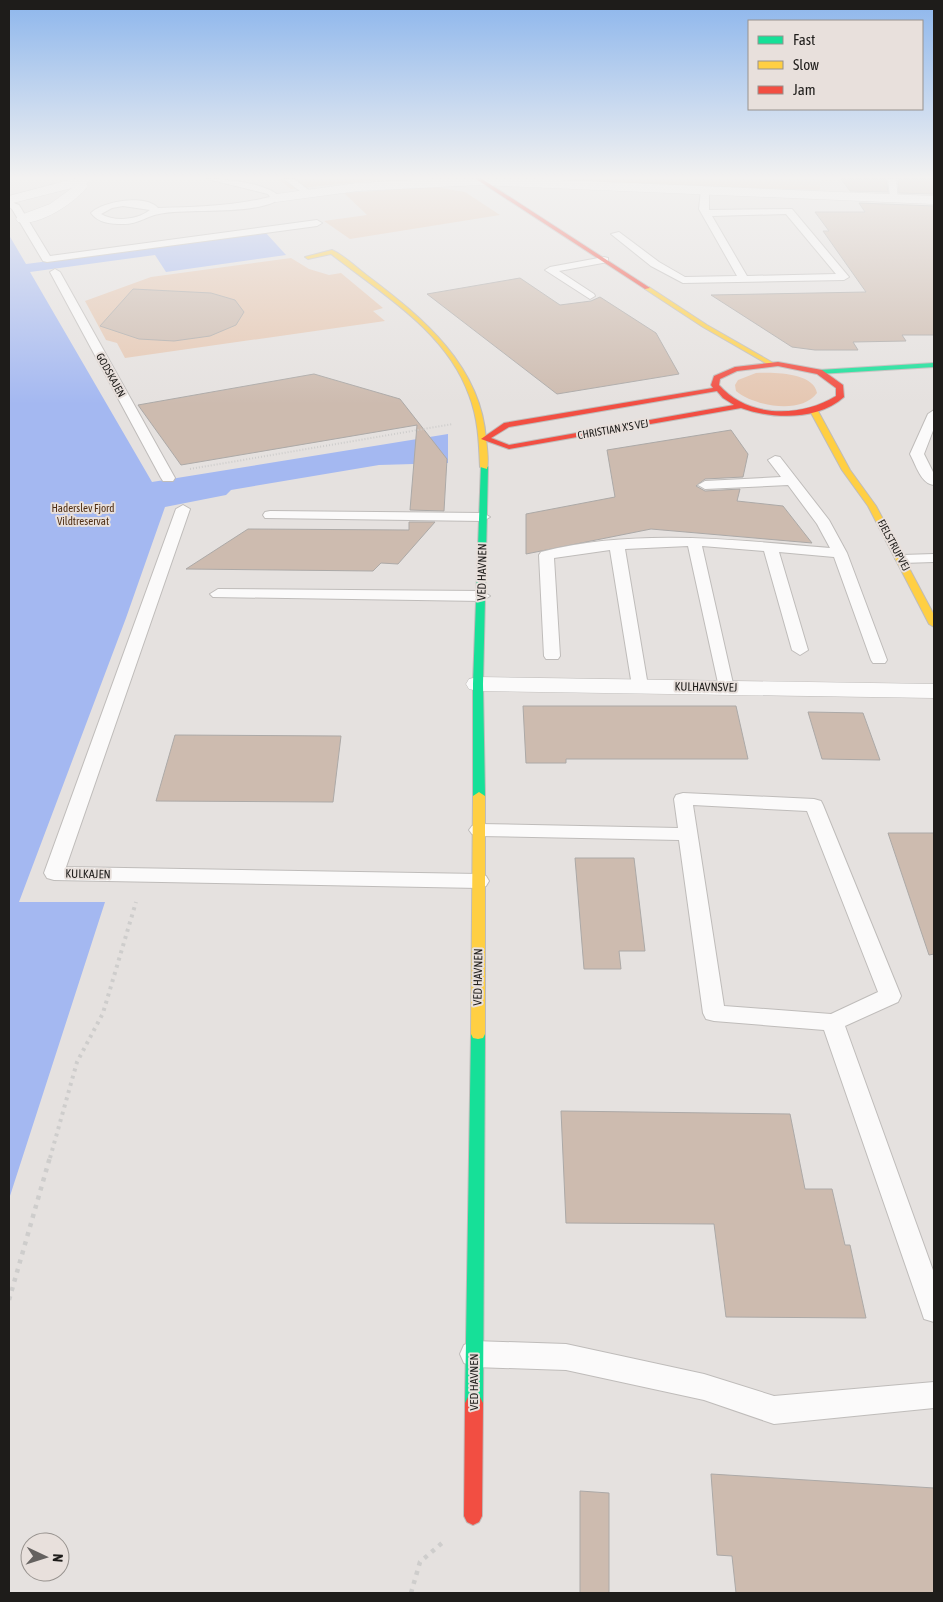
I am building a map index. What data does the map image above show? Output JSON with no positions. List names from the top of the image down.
{
  "streets": {
    "street": [
      "CHRISTIAN X'S VEJ",
      "FJELSTRUPVEJ",
      "VED HAVNEN",
      "KULHAVNSVEJ"
    ],
    "lane": ["GODSKAJEN", "KULKAJEN"]
  },
  "crossings": [
    ["CHRISTIAN X'S VEJ", "VED HAVNEN"],
    ["VED HAVNEN", "KULHAVNSVEJ"],
    ["VED HAVNEN", "KULKAJEN"]
  ],
  "parks": ["Haderslev Fjord Vildtreservat"],
  "legend": ["Fast", "Slow", "Jam"],
  "north": "right"
}
